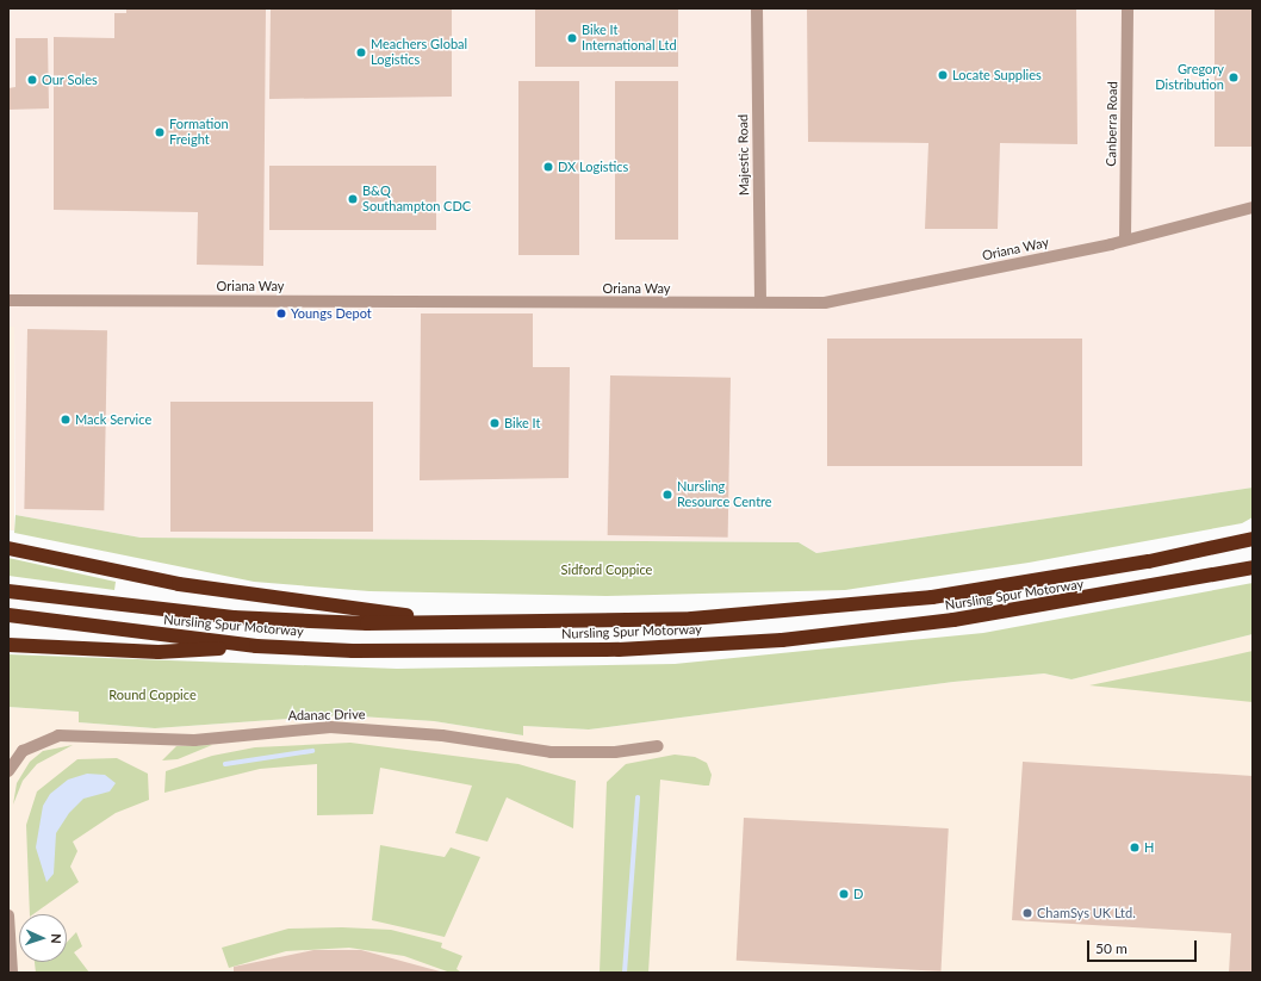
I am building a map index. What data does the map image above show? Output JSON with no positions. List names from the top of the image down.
{
  "streets": {
    "highway": ["Nursling Spur Motorway"],
    "street": [
      "Canberra Road",
      "Majestic Road",
      "Oriana Way",
      "Adanac Drive"
    ]
  },
  "crossings": [
    ["Canberra Road", "Oriana Way"],
    ["Majestic Road", "Oriana Way"]
  ],
  "parks": ["Sidford Coppice", "Round Coppice"],
  "places": [
    "Bike It International Ltd",
    "Meachers Global Logistics",
    "Locate Supplies",
    "Gregory Distribution",
    "Our Soles",
    "Formation Freight",
    "DX Logistics",
    "B&Q Southampton CDC",
    "Youngs Depot",
    "Mack Service",
    "Bike It",
    "Nursling Resource Centre",
    "H",
    "D",
    "ChamSys UK Ltd."
  ],
  "scale_bar": "50 m",
  "north": "right"
}
